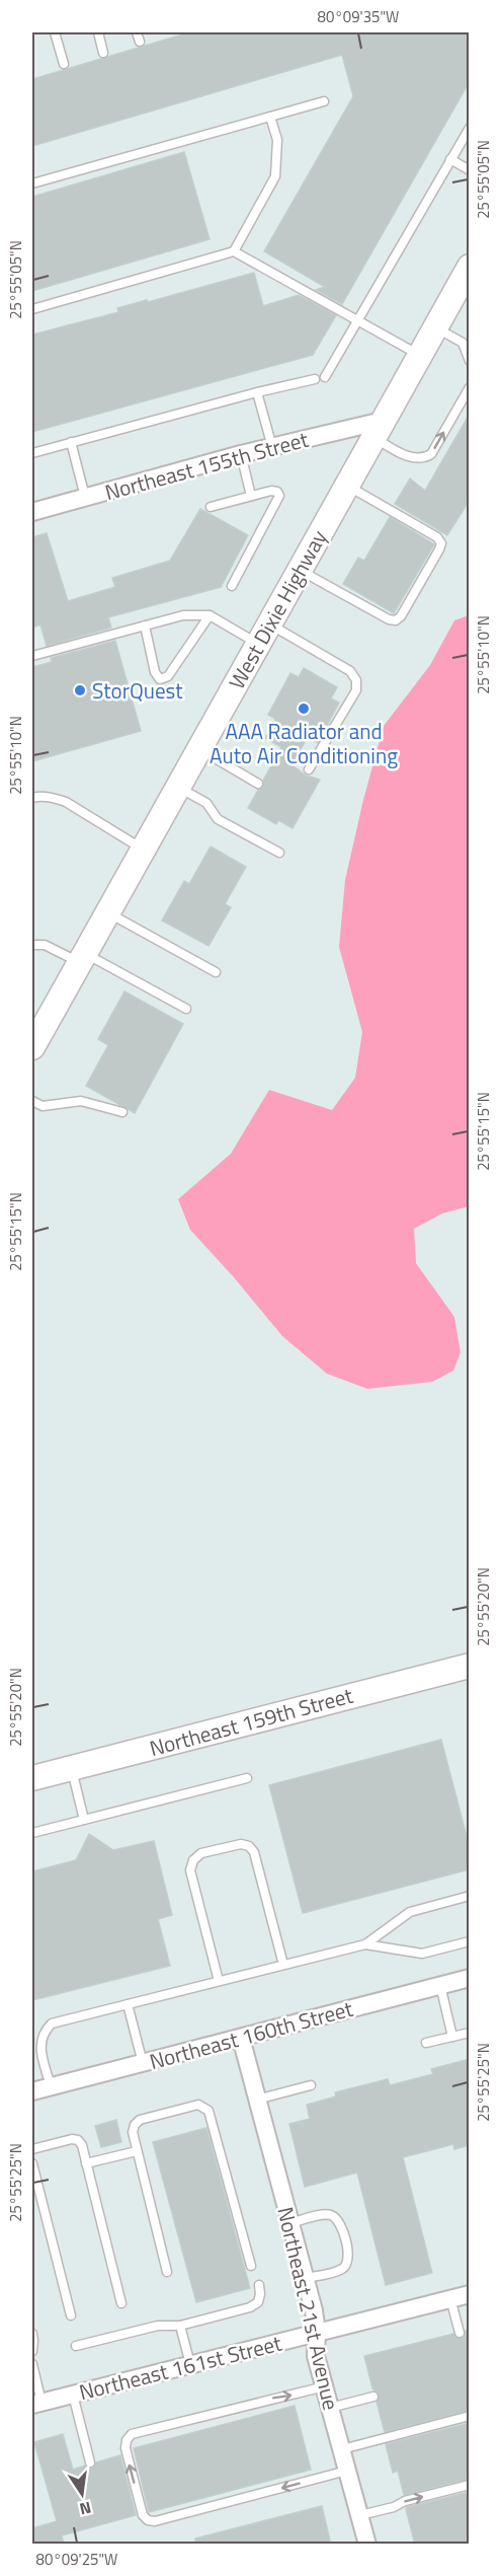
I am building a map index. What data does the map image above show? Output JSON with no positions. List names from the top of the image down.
{
  "streets": {
    "main road": ["West Dixie Highway", "Northeast 159th Street"],
    "street": [
      "Northeast 155th Street",
      "Northeast 160th Street",
      "Northeast 21st Avenue",
      "Northeast 161st Street"
    ]
  },
  "crossings": [
    ["Northeast 155th Street", "West Dixie Highway"],
    ["Northeast 160th Street", "Northeast 21st Avenue"],
    ["Northeast 21st Avenue", "Northeast 161st Street"]
  ],
  "places": ["StorQuest", "AAA Radiator and Auto Air Conditioning"],
  "north": "bottom",
  "coordinates": [
    "80°09'35\"W",
    "25°55'05\"N",
    "25°55'10\"N",
    "25°55'15\"N",
    "25°55'20\"N",
    "25°55'25\"N",
    "80°09'25\"W"
  ]
}
